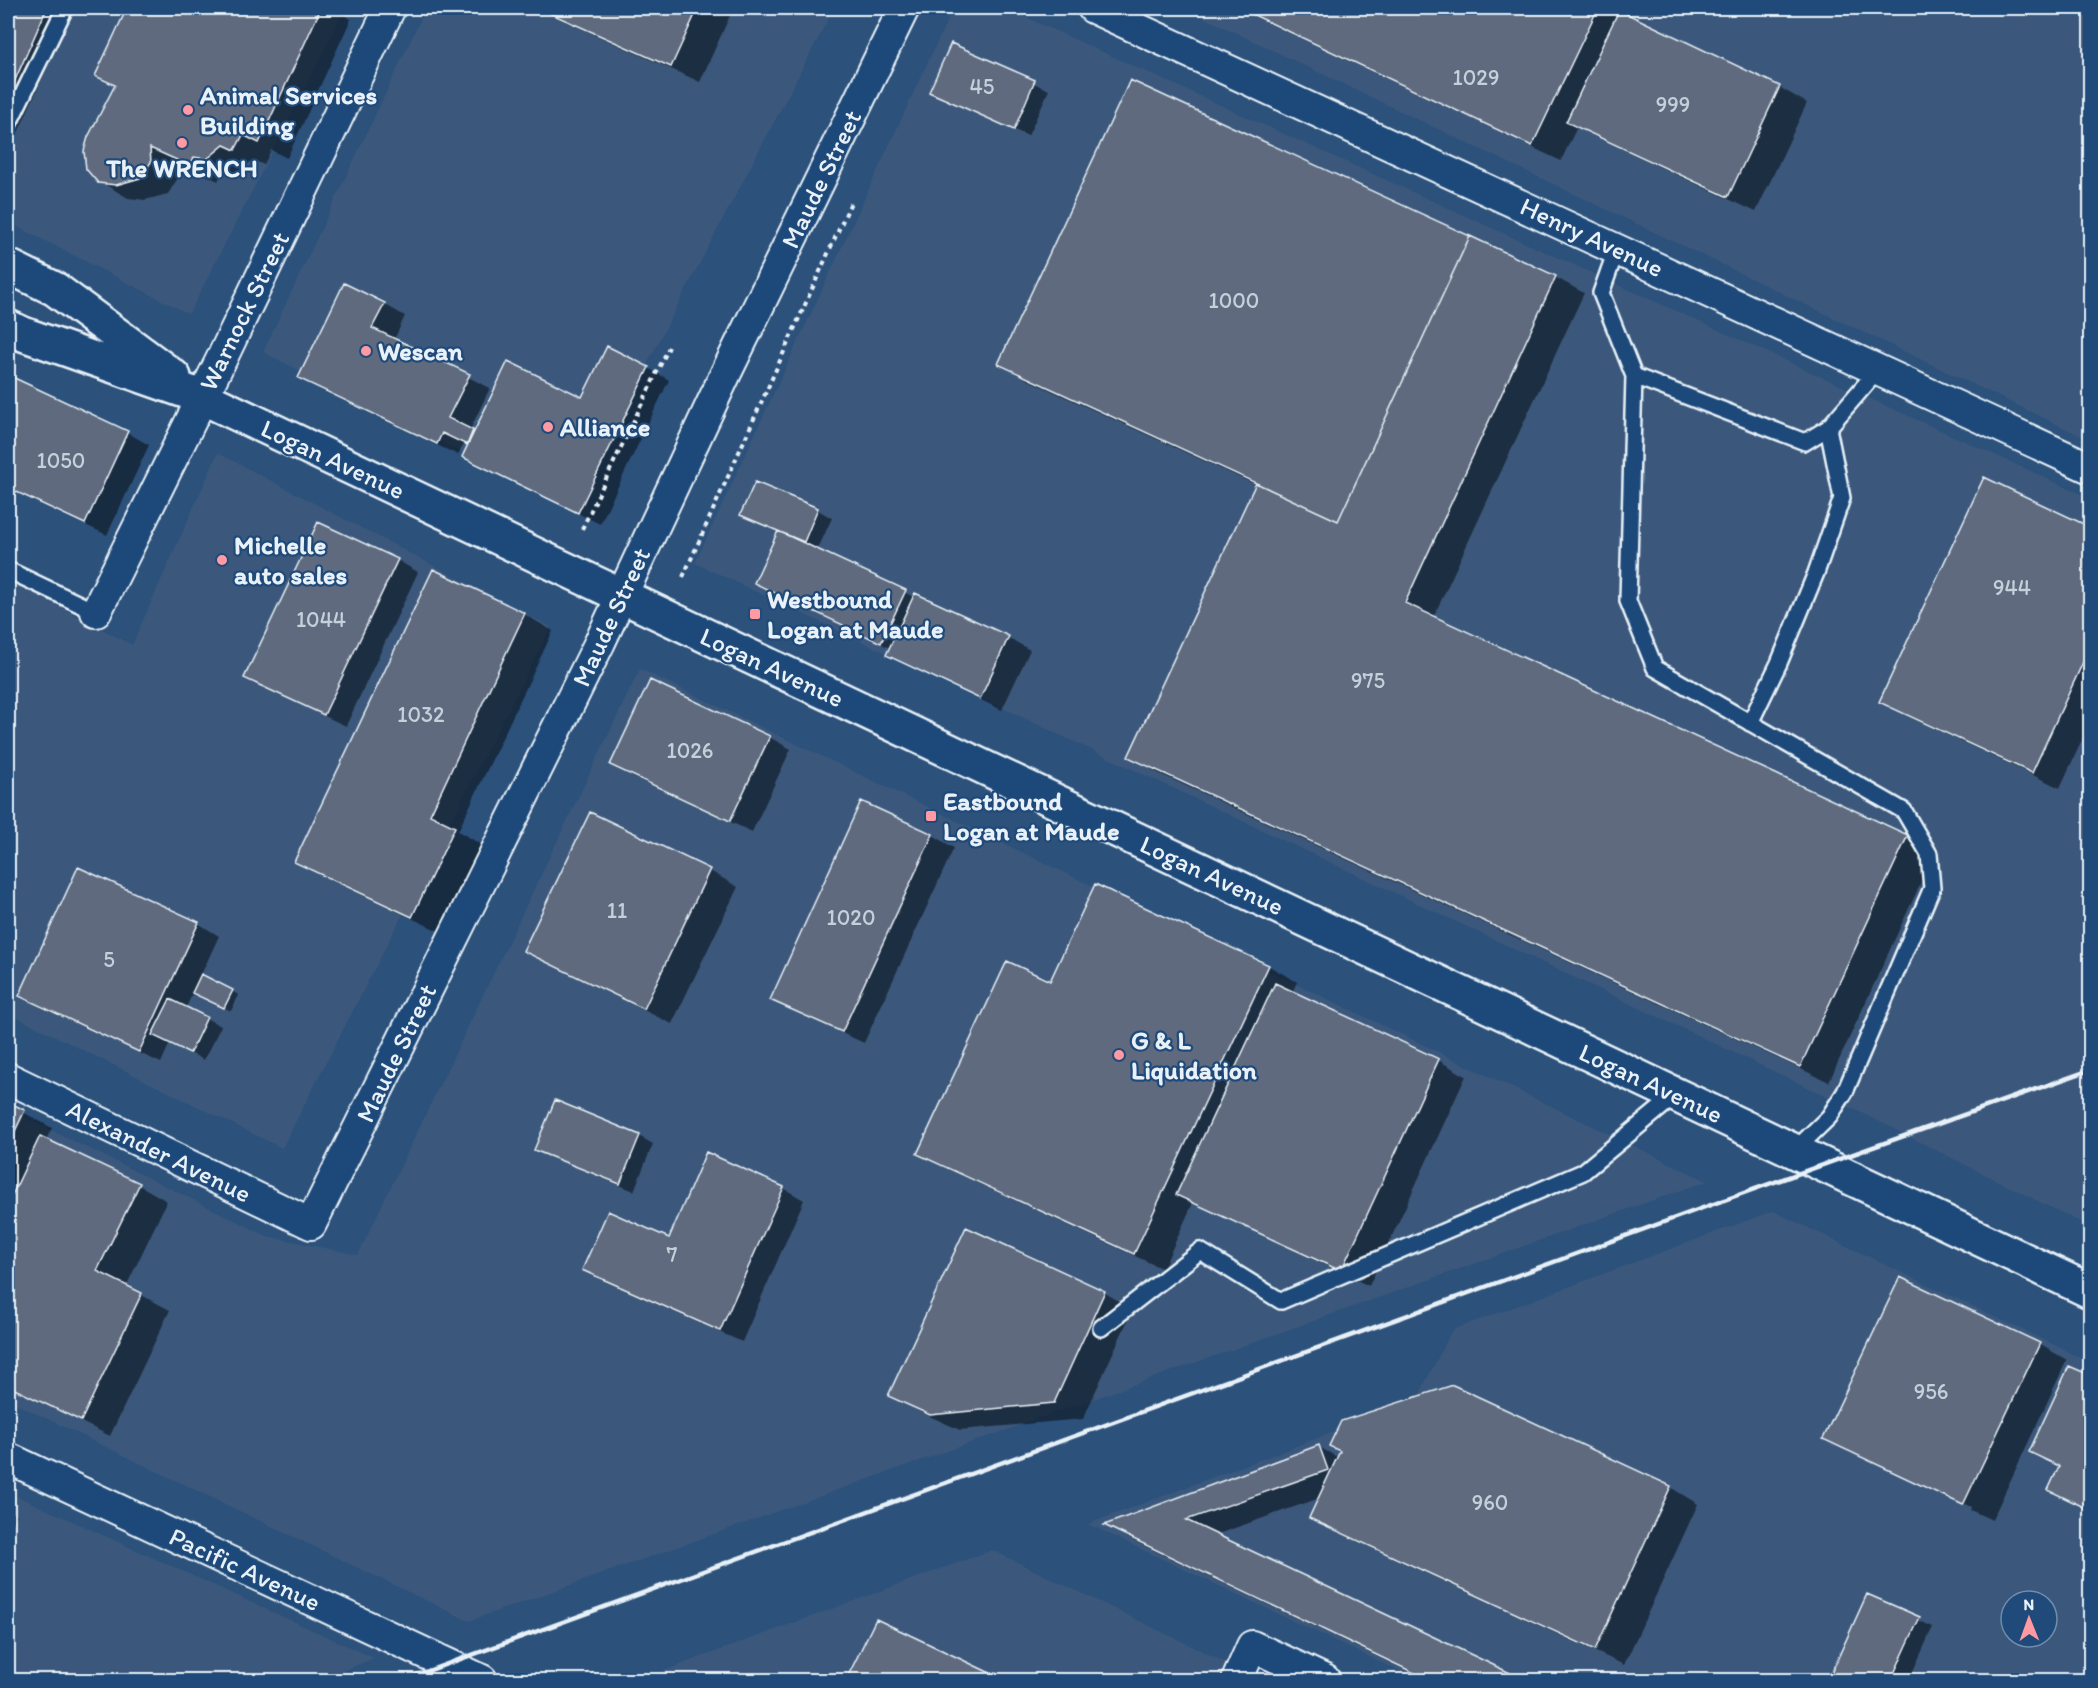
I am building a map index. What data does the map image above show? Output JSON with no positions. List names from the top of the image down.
{
  "streets": {
    "main road": ["Logan Avenue"],
    "street": [
      "Maude Street",
      "Henry Avenue",
      "Warnock Street",
      "Alexander Avenue",
      "Pacific Avenue"
    ]
  },
  "crossings": [
    ["Maude Street", "Logan Avenue"],
    ["Maude Street", "Alexander Avenue"],
    ["Warnock Street", "Logan Avenue"]
  ],
  "places": {
    "other": [
      "Animal Services Building",
      "The WRENCH",
      "Wescan",
      "Alliance",
      "Michelle auto sales",
      "G & L Liquidation"
    ],
    "transit": ["Westbound Logan at Maude", "Eastbound Logan at Maude"]
  },
  "house_numbers": [
    "1029",
    "45",
    "999",
    "1000",
    "1050",
    "944",
    "1044",
    "975",
    "1032",
    "1026",
    "11",
    "1020",
    "5",
    "7",
    "956",
    "960"
  ],
  "north": "top"
}
